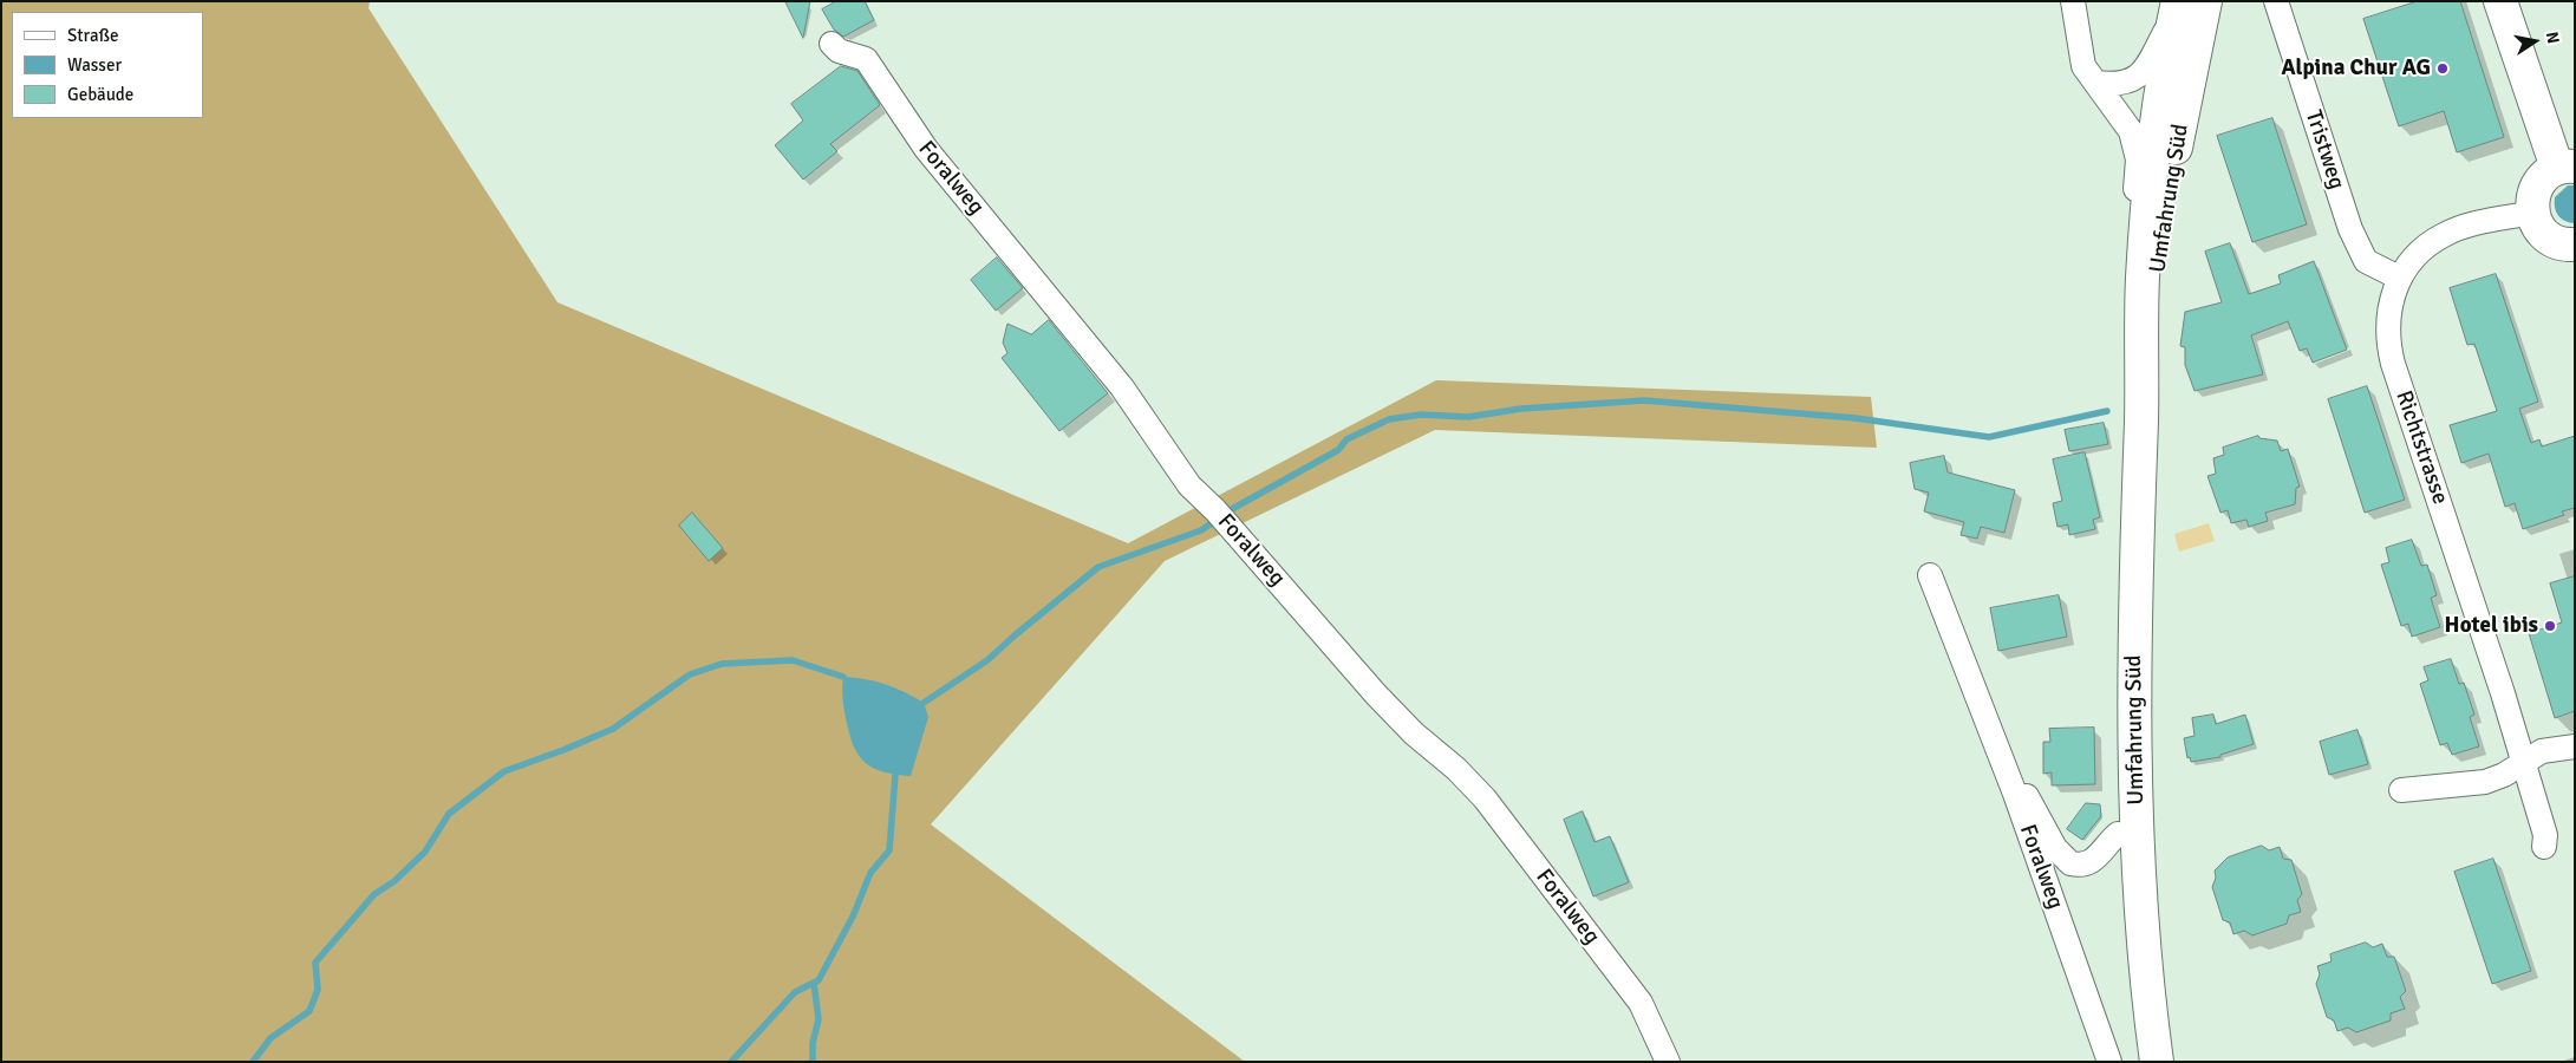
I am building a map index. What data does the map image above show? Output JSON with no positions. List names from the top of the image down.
{
  "streets": {
    "main road": ["Umfahrung Süd"],
    "street": ["Tristweg", "Foralweg", "Richtstrasse"]
  },
  "crossings": [
    ["Tristweg", "Richtstrasse"]
  ],
  "places": ["Alpina Chur AG", "Hotel ibis"],
  "legend": ["Straße", "Wasser", "Gebäude"],
  "north": "right"
}
